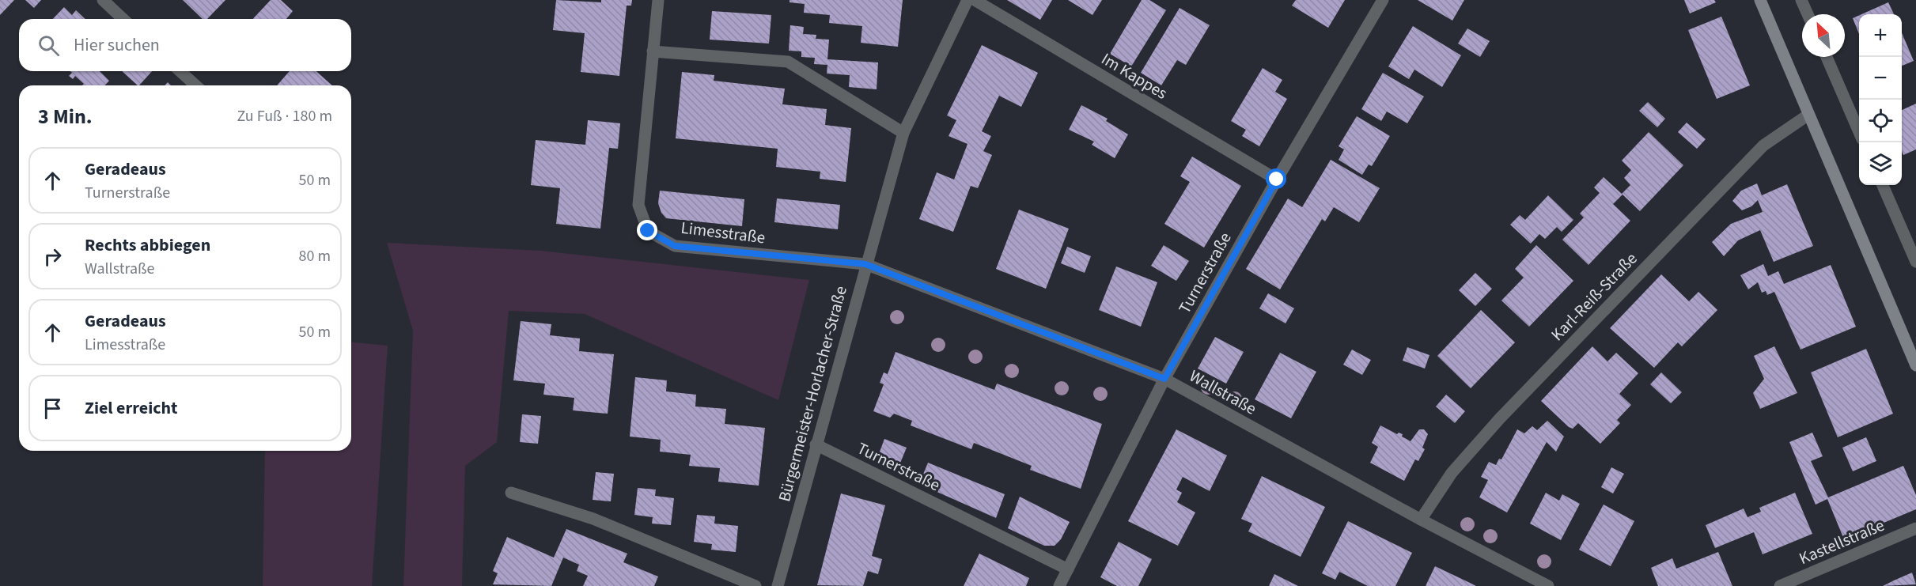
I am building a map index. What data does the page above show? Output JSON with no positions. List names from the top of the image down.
{
  "streets": {
    "street": [
      "Im Kappes",
      "Limesstraße",
      "Turnerstraße",
      "Karl-Reiß-Straße",
      "Wallstraße",
      "Bürgermeister-Horlacher-Straße",
      "Kastellstraße"
    ]
  },
  "crossings": [
    ["Im Kappes", "Turnerstraße"],
    ["Limesstraße", "Wallstraße"],
    ["Limesstraße", "Bürgermeister-Horlacher-Straße"],
    ["Turnerstraße", "Wallstraße"],
    ["Turnerstraße", "Bürgermeister-Horlacher-Straße"],
    ["Karl-Reiß-Straße", "Wallstraße"],
    ["Wallstraße", "Bürgermeister-Horlacher-Straße"]
  ],
  "north": "top left",
  "page": {
    "map_buttons": ["+", "−"],
    "search": "Hier suchen",
    "heading": ["3 Min.", "Zu Fuß · 180 m"],
    "list": [
      ["Geradeaus", "Turnerstraße", "50 m"],
      ["Rechts abbiegen", "Wallstraße", "80 m"],
      ["Geradeaus", "Limesstraße", "50 m"],
      "Ziel erreicht"
    ]
  }
}
